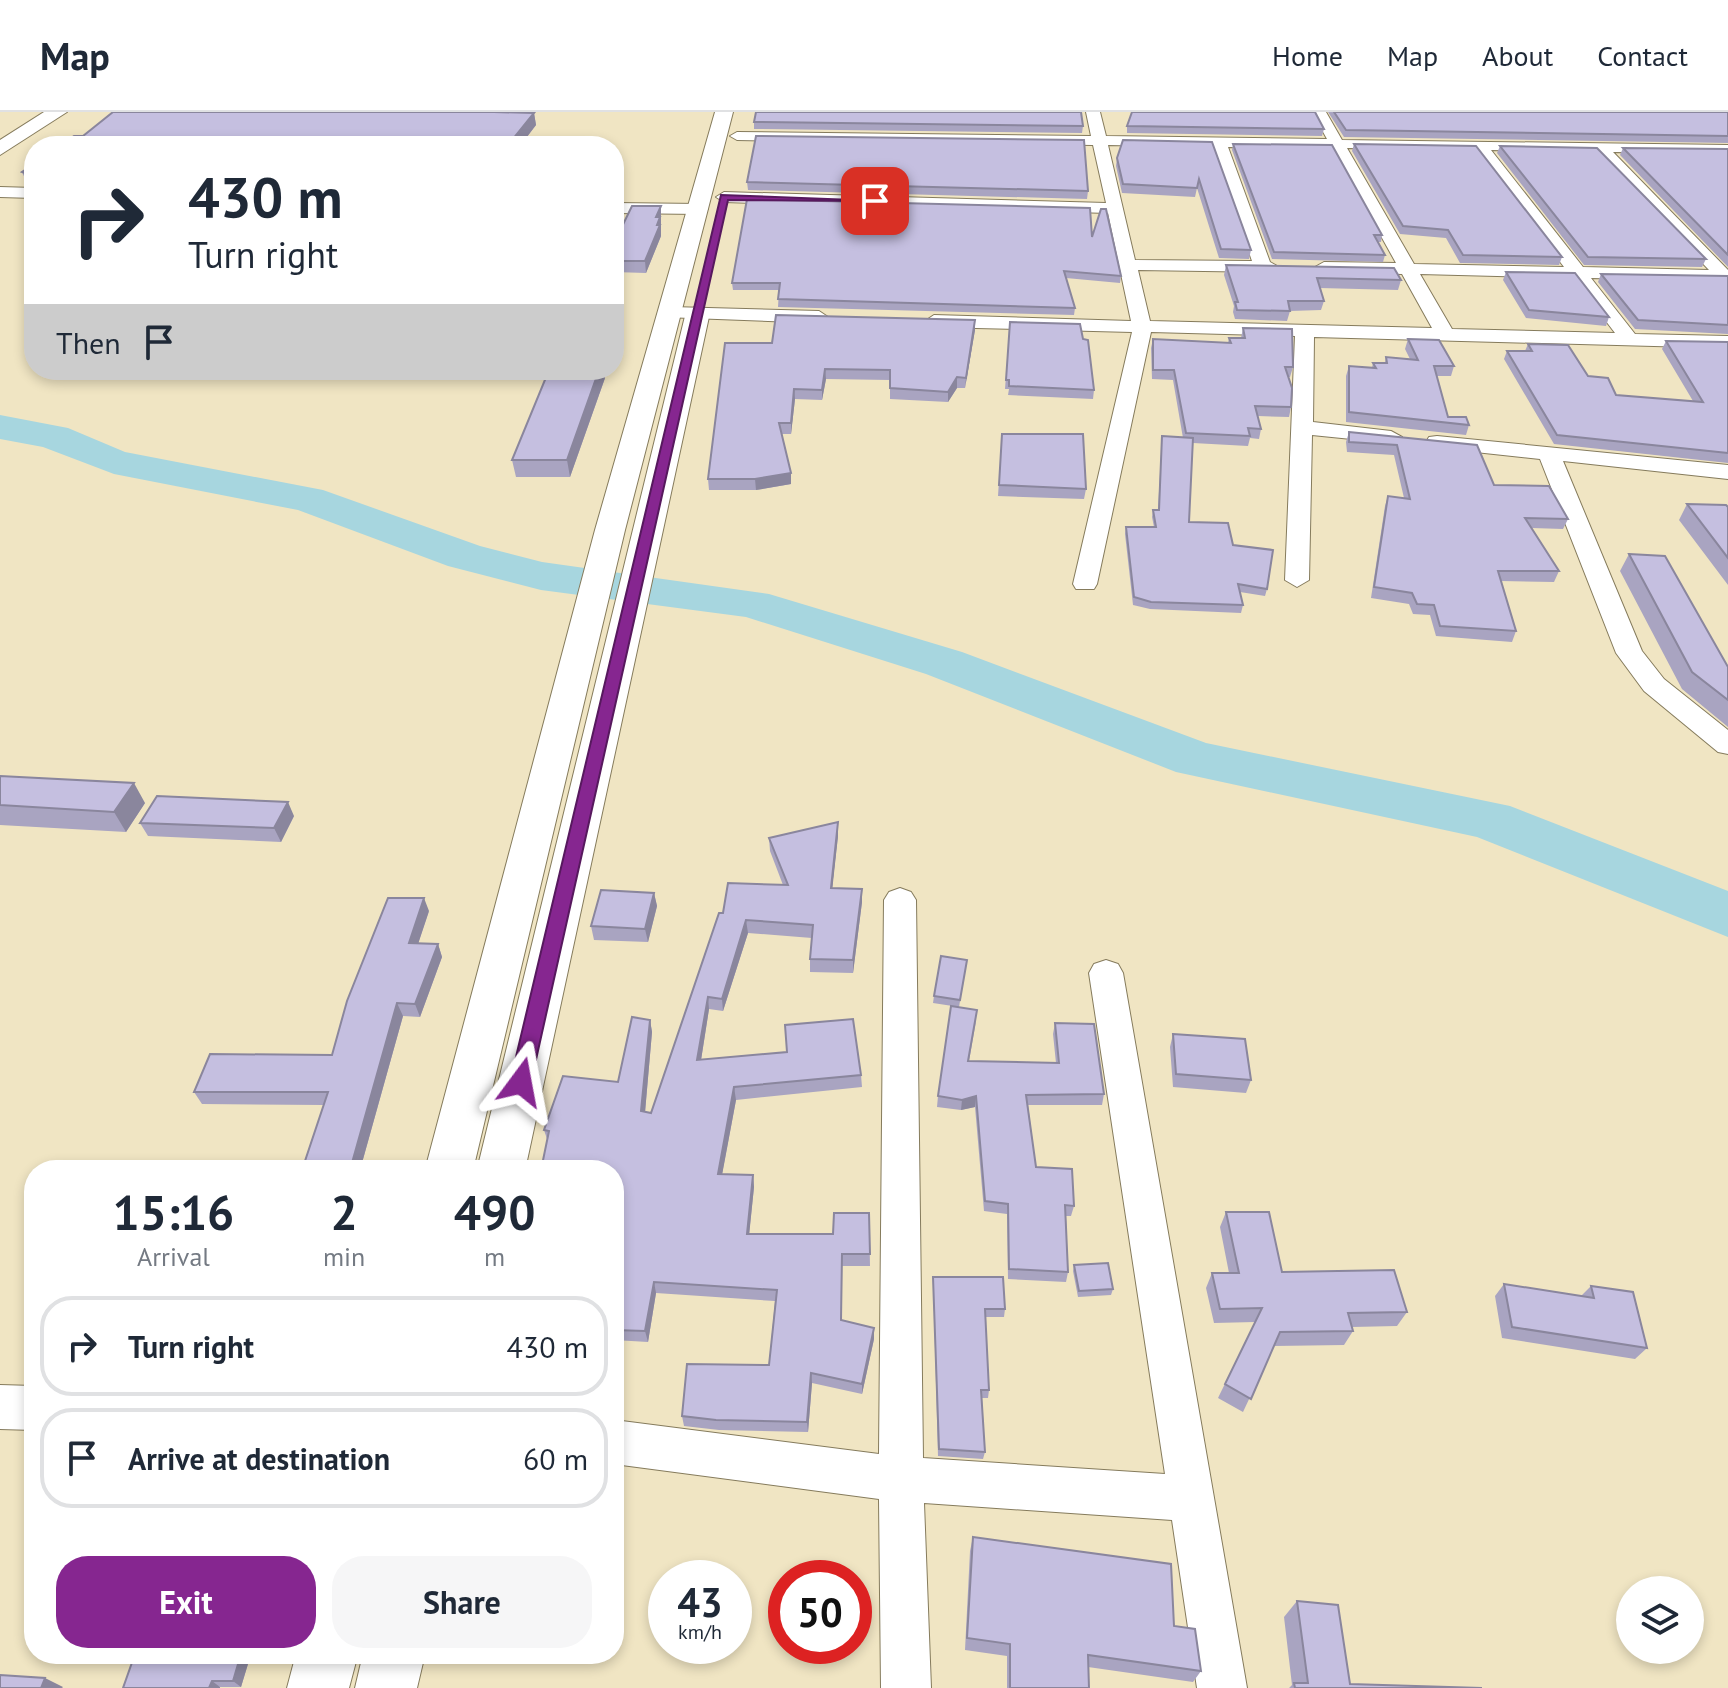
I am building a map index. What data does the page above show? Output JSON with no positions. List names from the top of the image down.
{
  "page": {
    "header": "Map",
    "nav": [
      "Home",
      "Map",
      "About",
      "Contact"
    ],
    "turn": ["430 m", "Turn right"],
    "then": "Then",
    "eta": [
      "15:16",
      "Arrival",
      "2",
      "min",
      "490",
      "m"
    ],
    "list": [
      {
        "name": "Turn right",
        "value": "430 m"
      },
      {
        "name": "Arrive at destination",
        "value": "60 m"
      }
    ],
    "buttons": ["Exit", "Share"],
    "speed": "43 km/h",
    "limit": "50"
  }
}
